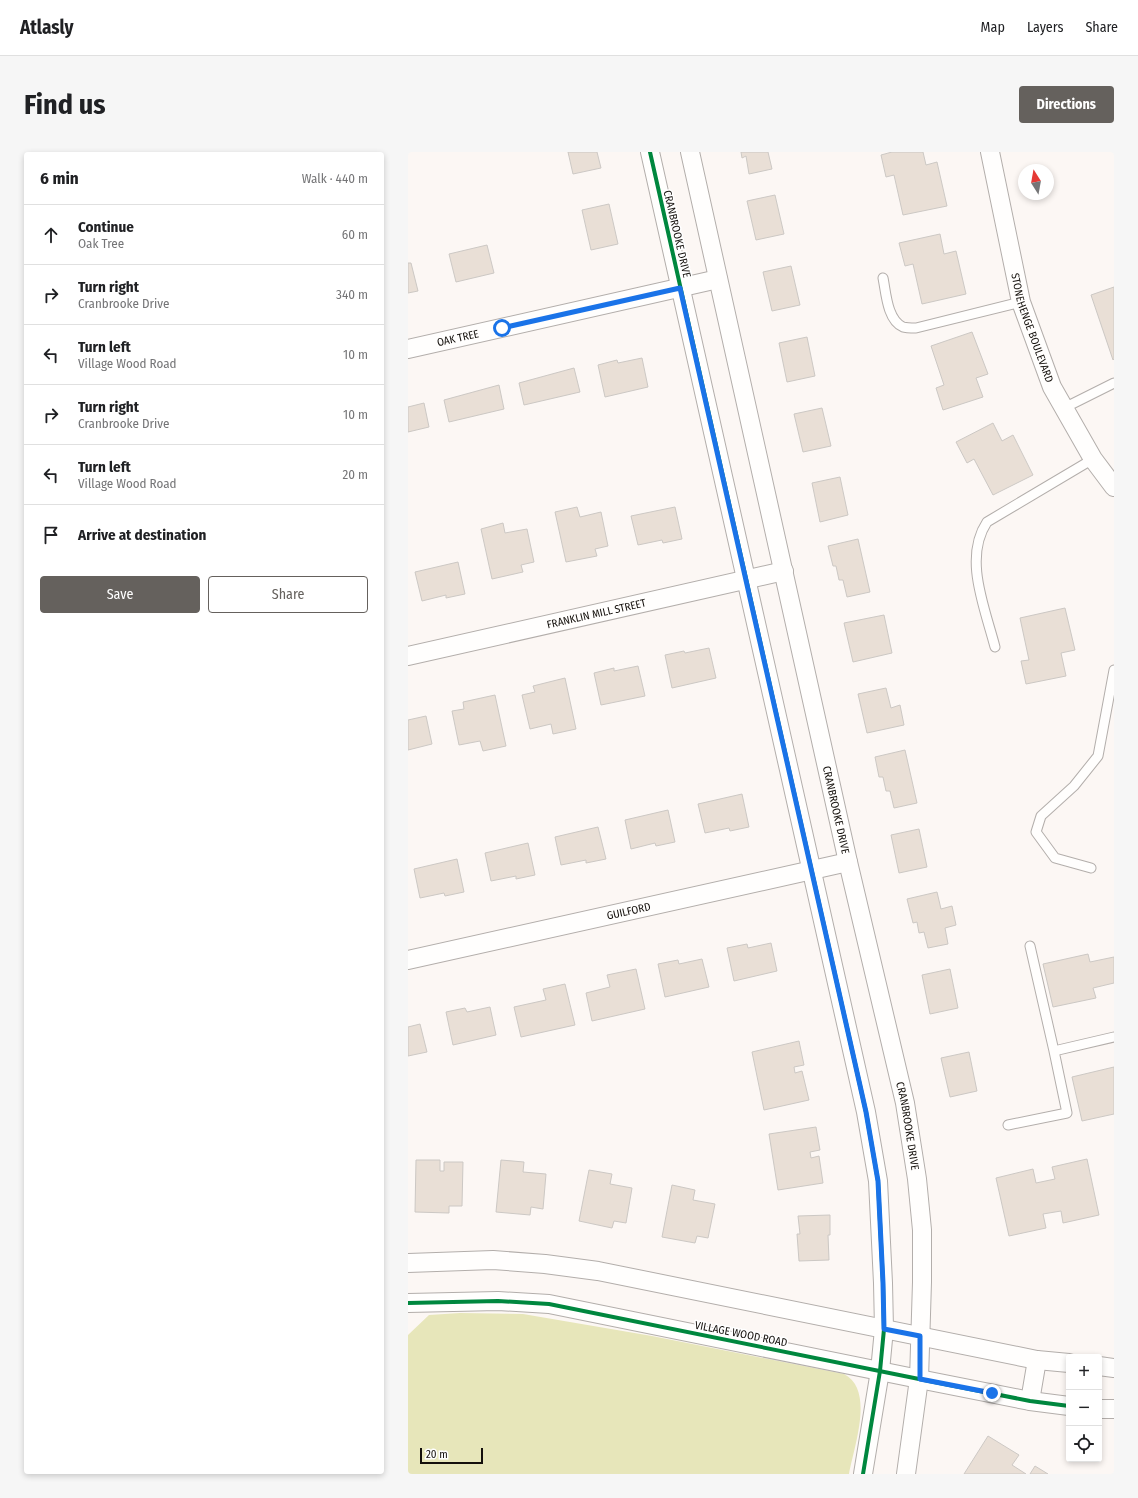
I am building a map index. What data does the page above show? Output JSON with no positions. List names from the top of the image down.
{
  "streets": {
    "street": [
      "CRANBROOKE DRIVE",
      "STONEHENGE BOULEVARD",
      "OAK TREE",
      "FRANKLIN MILL STREET",
      "GUILFORD",
      "VILLAGE WOOD ROAD"
    ]
  },
  "crossings": [
    ["CRANBROOKE DRIVE", "OAK TREE"],
    ["CRANBROOKE DRIVE", "FRANKLIN MILL STREET"],
    ["CRANBROOKE DRIVE", "GUILFORD"],
    ["CRANBROOKE DRIVE", "VILLAGE WOOD ROAD"]
  ],
  "scale_bar": "20 m",
  "north": "top",
  "page": {
    "header": "Atlasly",
    "nav": ["Map", "Layers", "Share"],
    "buttons": [
      "Directions",
      ["Save", "Share"]
    ],
    "title": "Find us",
    "heading": ["6 min", "Walk · 440 m"],
    "list": [
      ["Continue", "Oak Tree", "60 m"],
      ["Turn right", "Cranbrooke Drive", "340 m"],
      ["Turn left", "Village Wood Road", "10 m"],
      ["Turn right", "Cranbrooke Drive", "10 m"],
      ["Turn left", "Village Wood Road", "20 m"],
      "Arrive at destination"
    ],
    "map_buttons": ["+", "−"],
    "scale": "20 m"
  }
}
